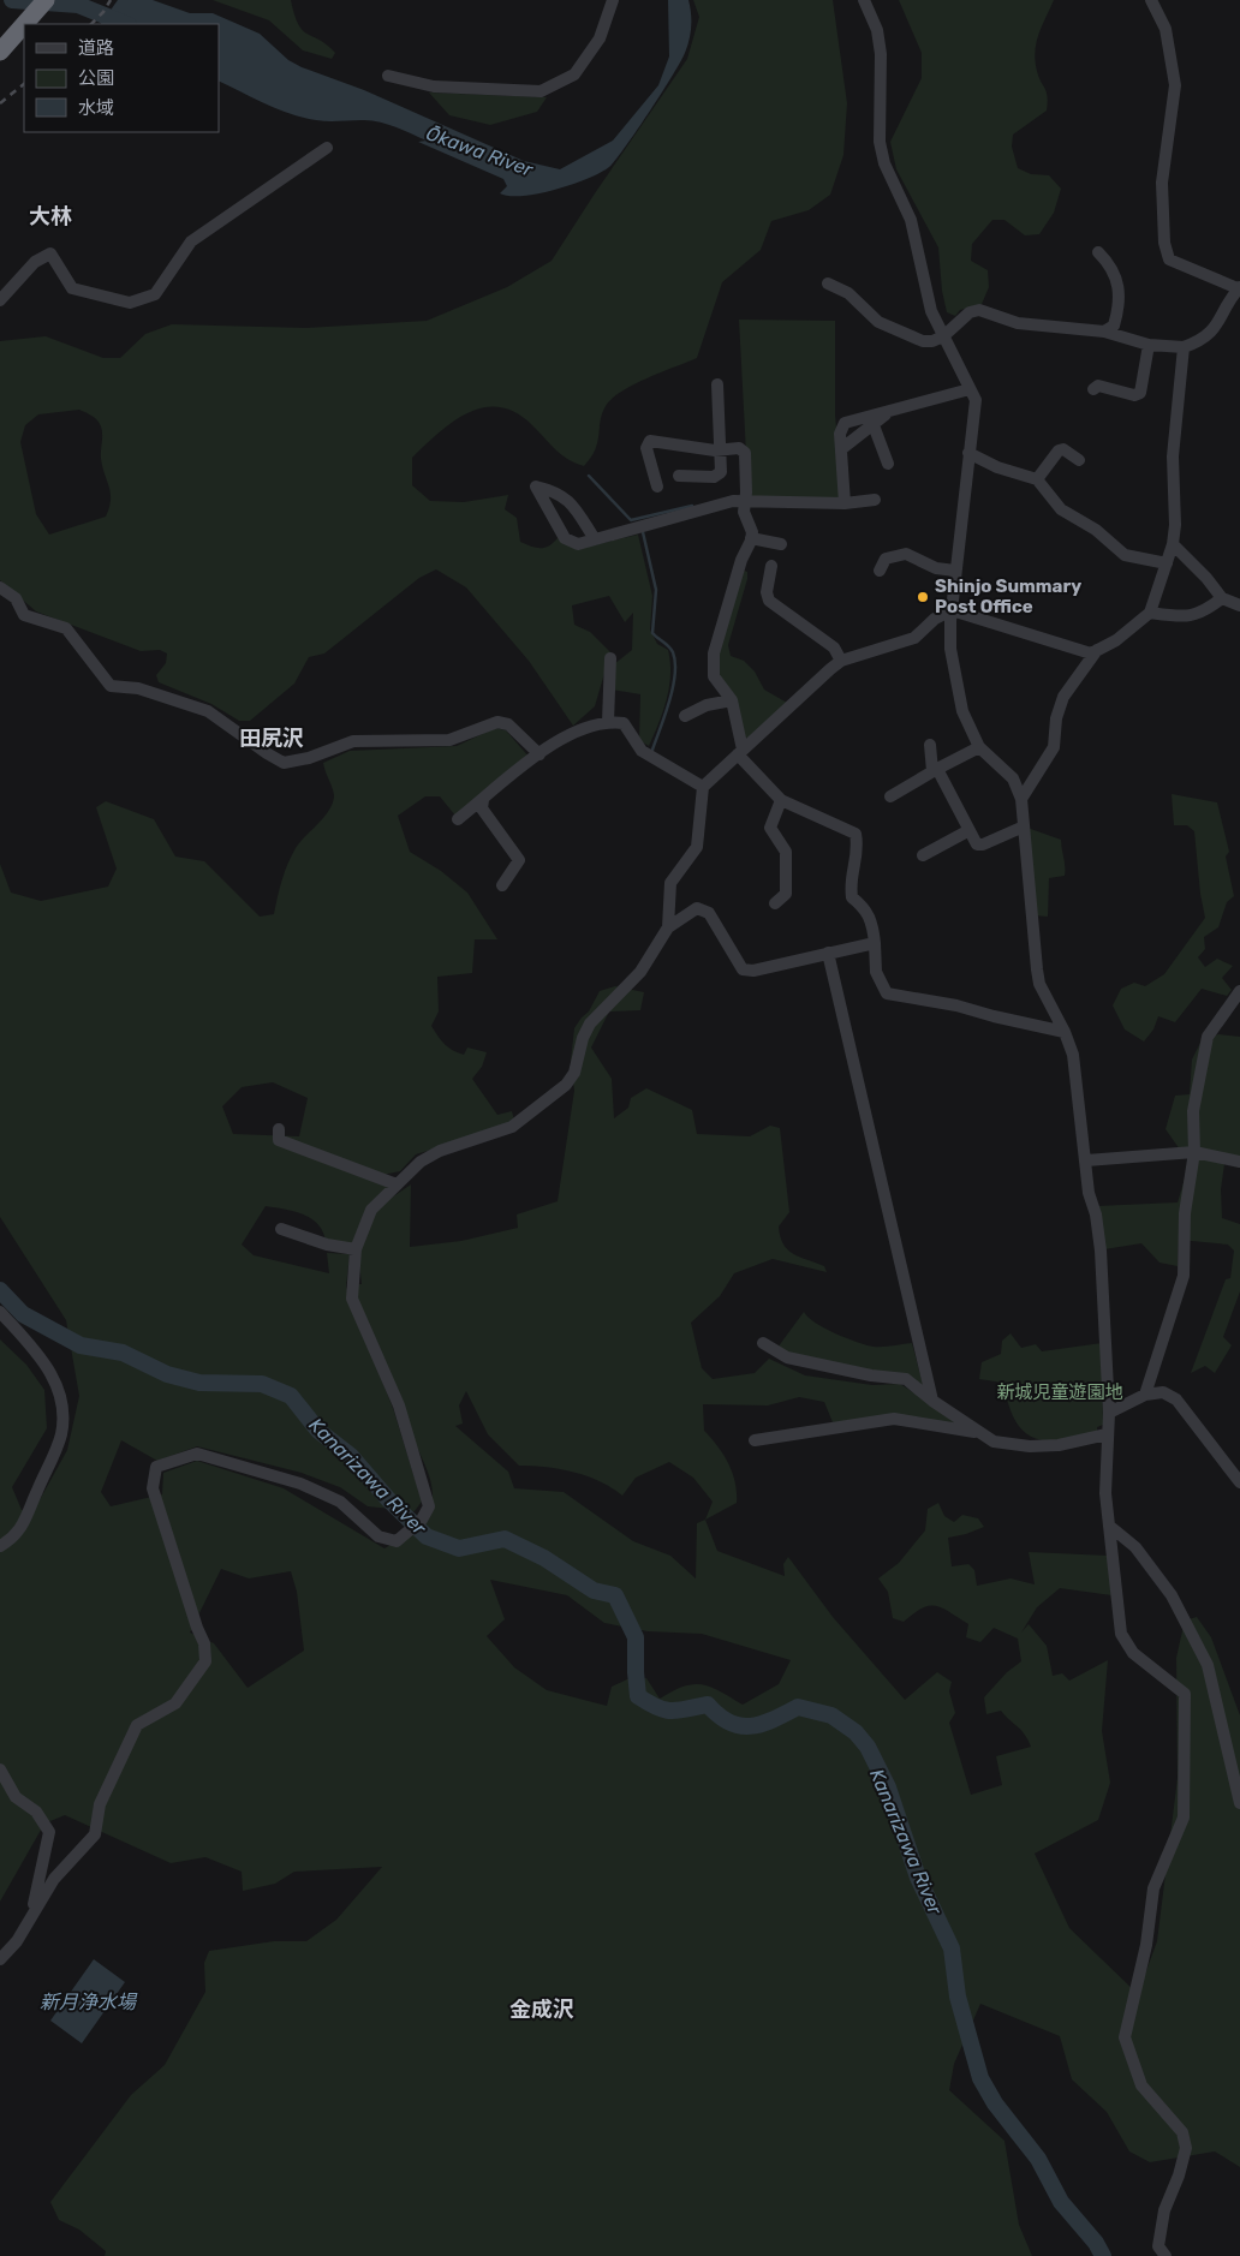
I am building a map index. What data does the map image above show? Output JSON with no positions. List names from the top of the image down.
{
  "districts": ["大林", "田尻沢", "金成沢"],
  "water": ["Ōkawa River", "Kanarizawa River", "新月浄水場"],
  "parks": ["新城児童遊園地"],
  "places": ["Shinjo Summary Post Office"],
  "legend": ["道路", "公園", "水域"]
}
